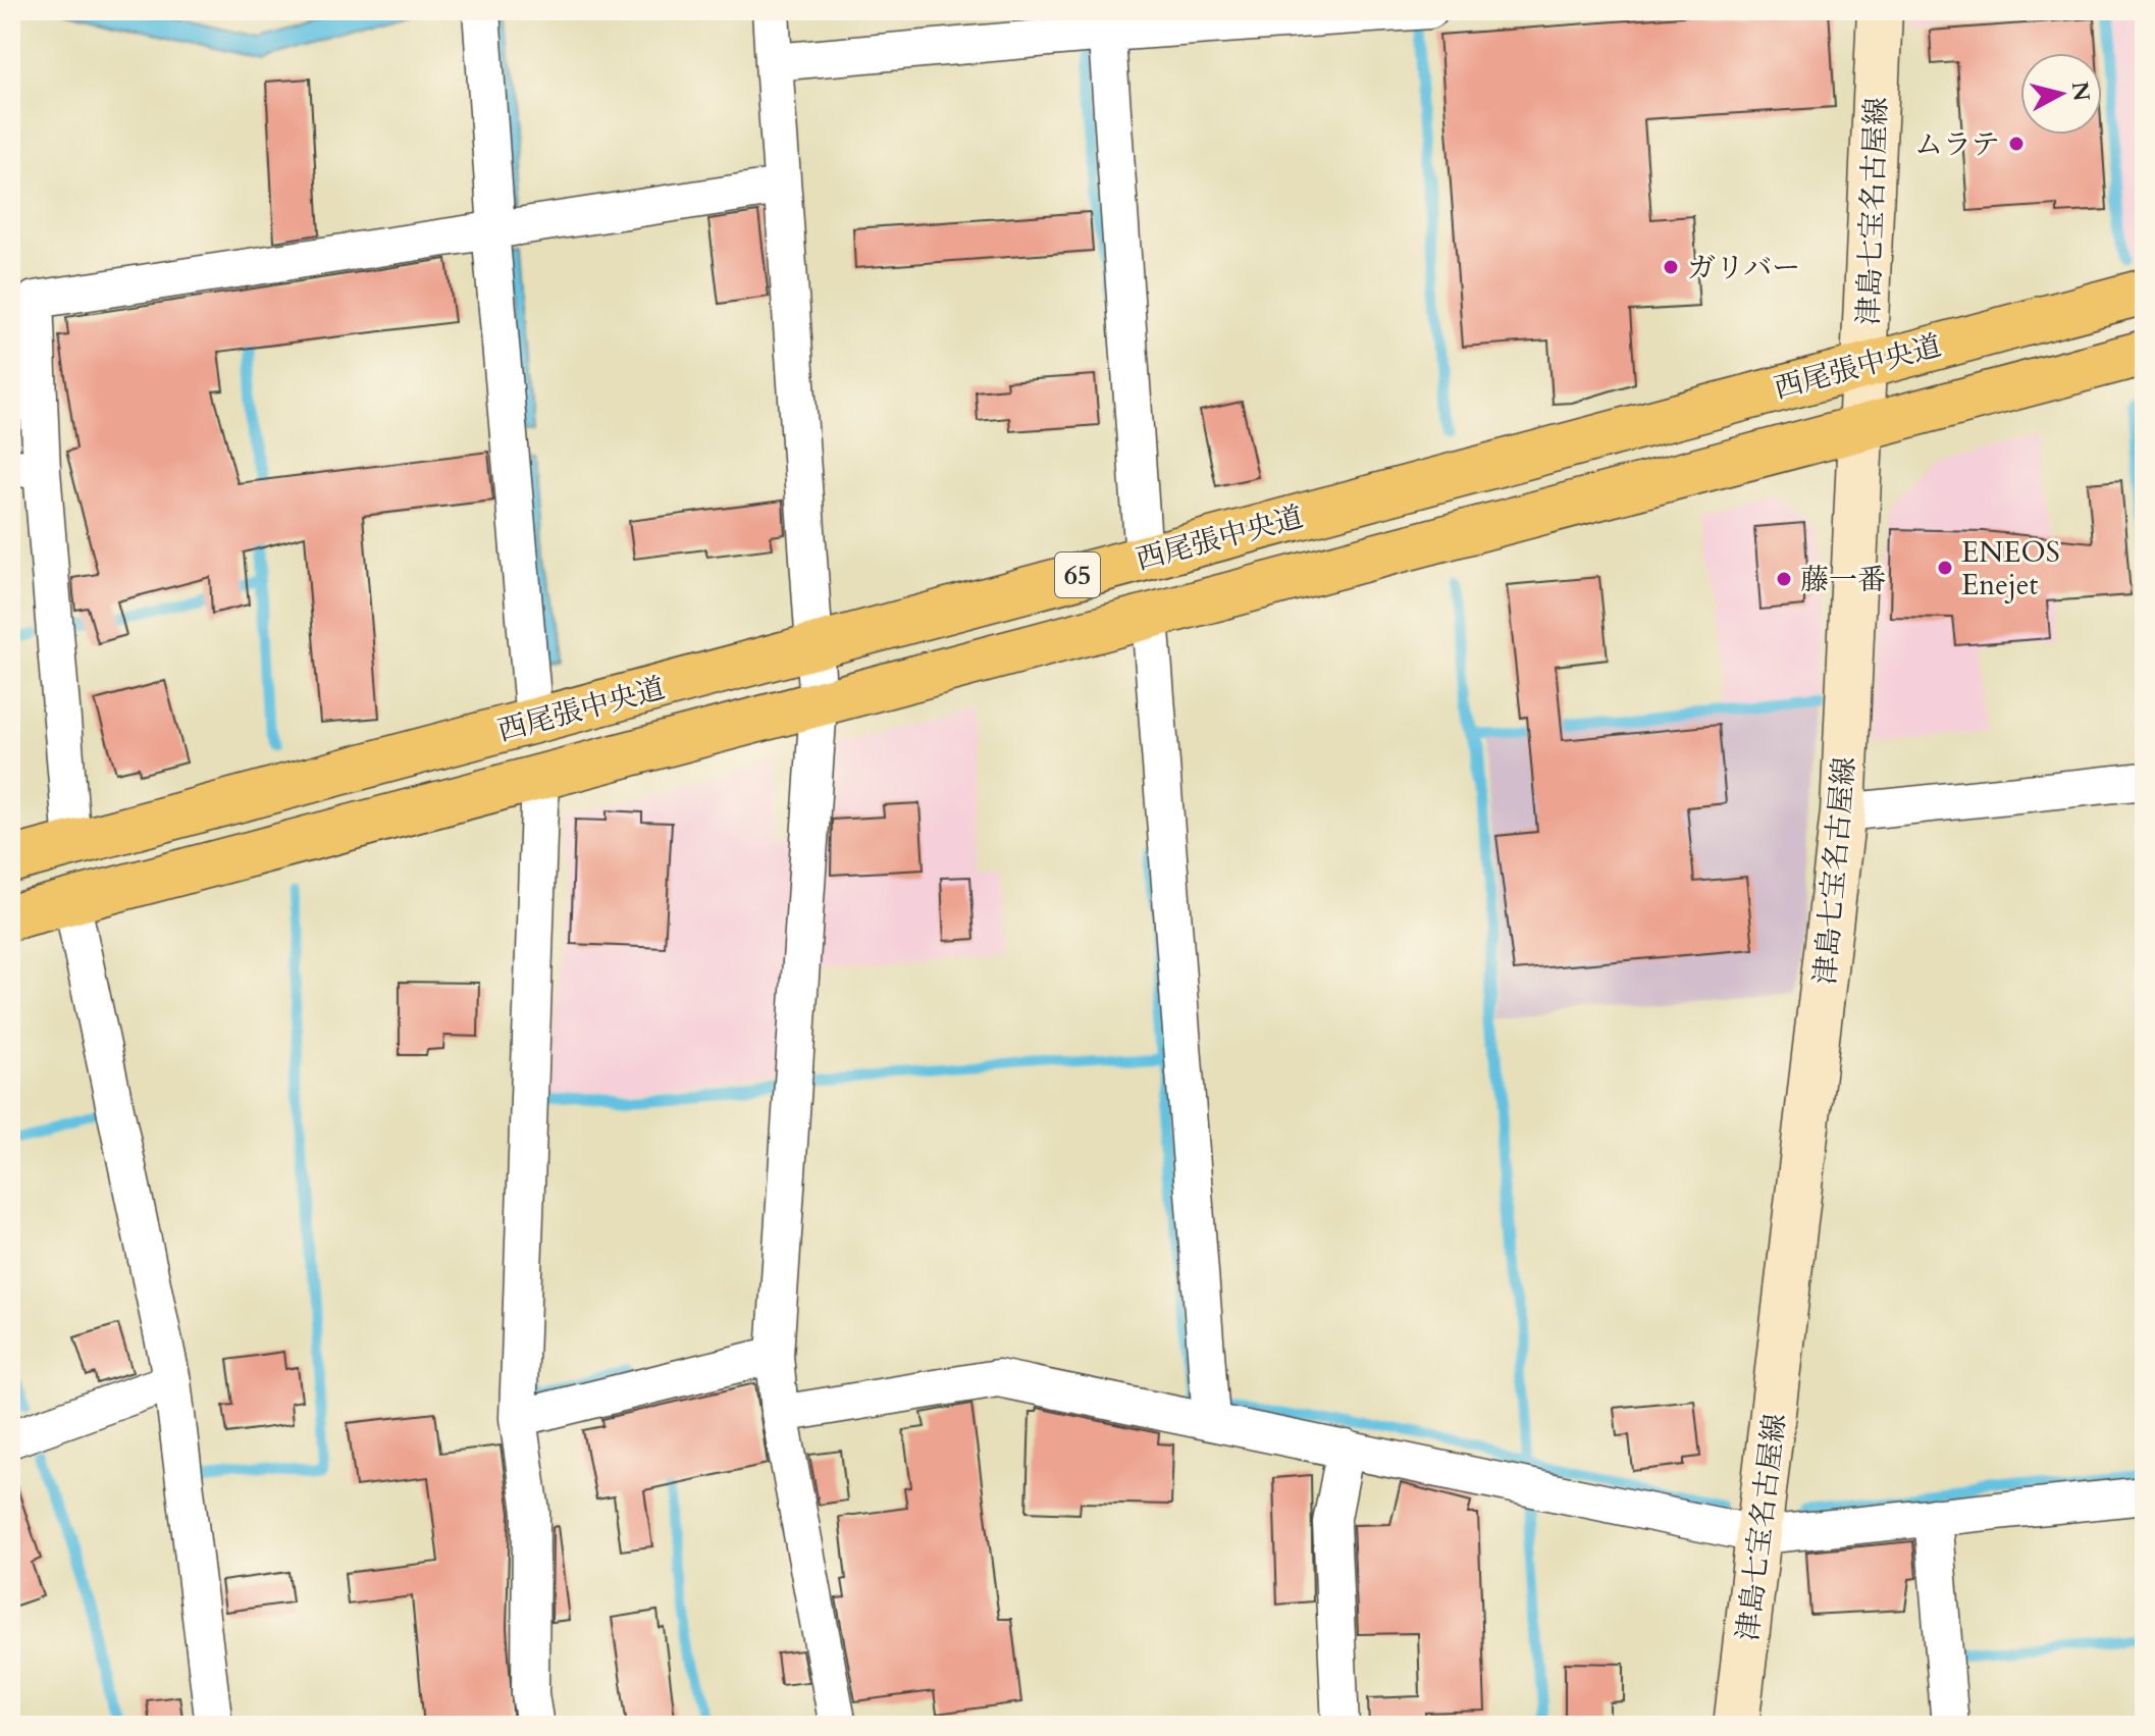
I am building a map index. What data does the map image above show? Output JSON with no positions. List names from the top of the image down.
{
  "streets": {
    "main road": ["津島七宝名古屋線", "西尾張中央道", "65"]
  },
  "crossings": [
    ["津島七宝名古屋線", "西尾張中央道"]
  ],
  "places": [
    "ムラテ",
    "ガリバー",
    "ENEOS Enejet",
    "藤一番"
  ],
  "north": "right"
}
